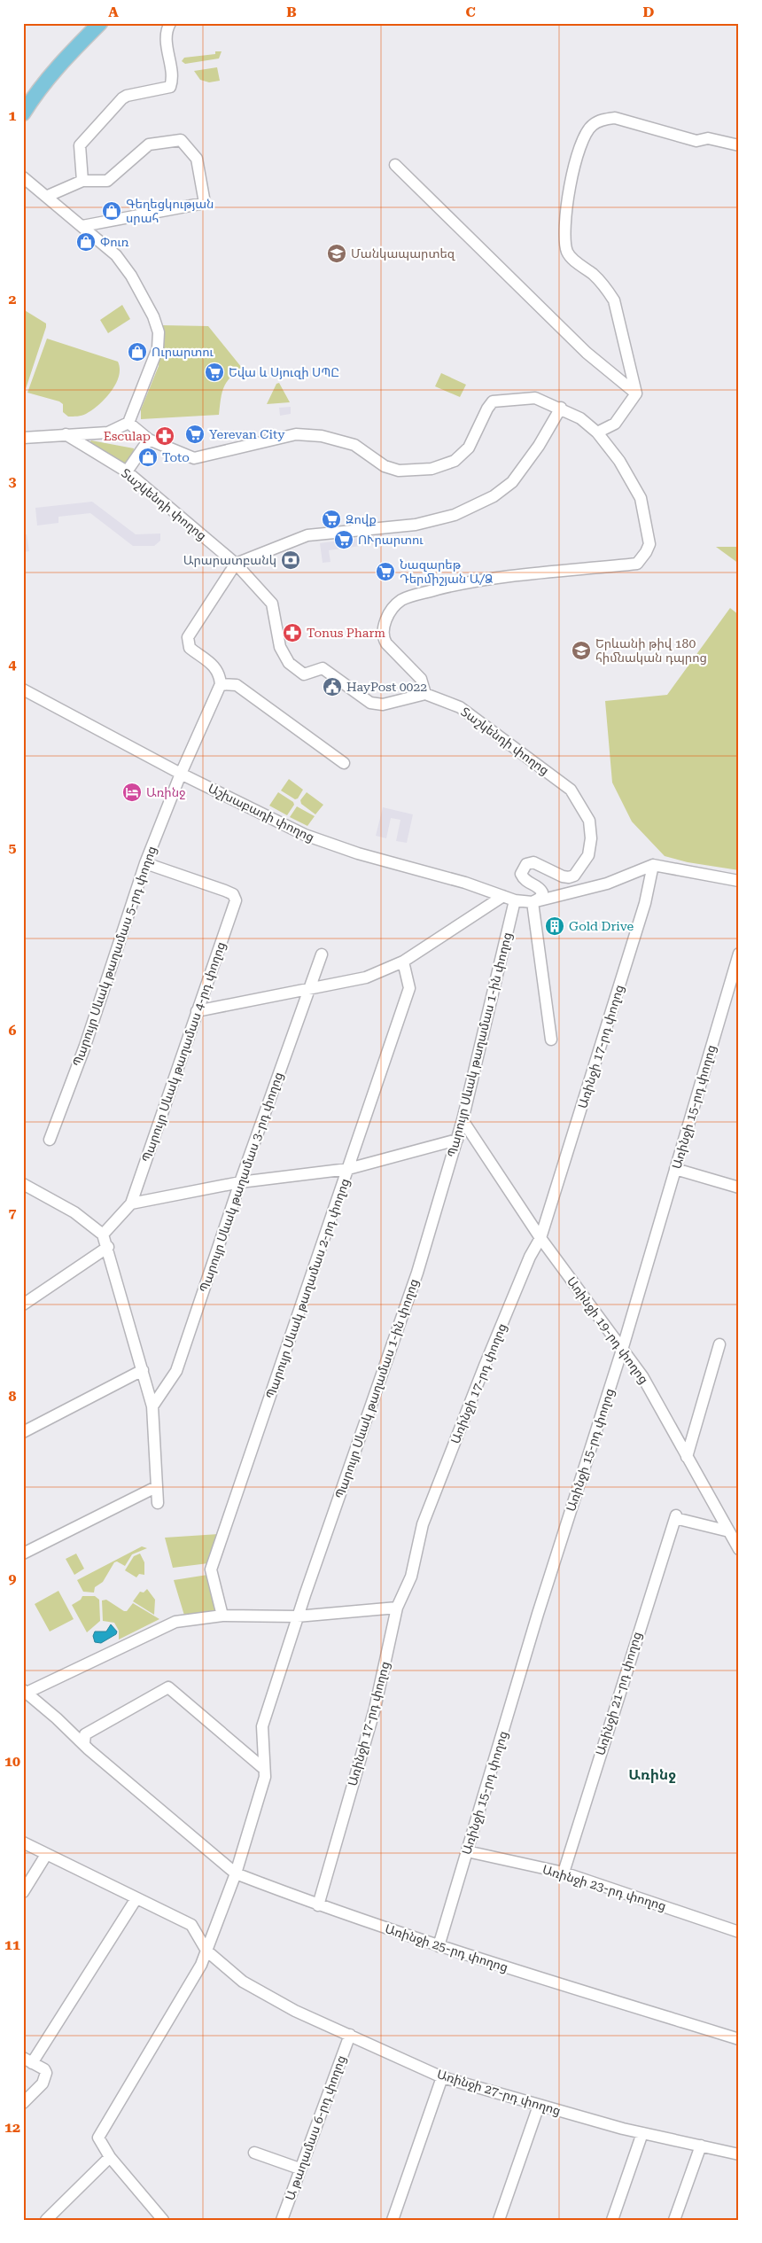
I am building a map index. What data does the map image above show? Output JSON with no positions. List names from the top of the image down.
{
  "streets": {
    "street": [
      "Տաշկենդի փողոց",
      "Աշխաբադի փողոց",
      "Պարույր Սևակ թաղամաս 5-րդ փողոց",
      "Պարույր Սևակ թաղամաս 1-ին փողոց",
      "Առինջի 17-րդ փողոց",
      "Պարույր Սևակ թաղամաս 4-րդ փողոց",
      "Առինջի 15-րդ փողոց",
      "Պարույր Սևակ թաղամաս 3-րդ փողոց",
      "Պարույր Սևակ թաղամաս 2-րդ փողոց",
      "Առինջի 19-րդ փողոց",
      "Առինջի 21-րդ փողոց",
      "Առինջի 23-րդ փողոց",
      "Առինջի 25-րդ փողոց",
      "Առինջի 27-րդ փողոց",
      "Ա թաղամաս 6-րդ փողոց"
    ]
  },
  "crossings": [
    ["Տաշկենդի փողոց", "Աշխաբադի փողոց"],
    ["Աշխաբադի փողոց", "Պարույր Սևակ թաղամաս 5-րդ փողոց"],
    ["Աշխաբադի փողոց", "Պարույր Սևակ թաղամաս 1-ին փողոց"],
    ["Աշխաբադի փողոց", "Առինջի 17-րդ փողոց"],
    ["Պարույր Սևակ թաղամաս 5-րդ փողոց", "Պարույր Սևակ թաղամաս 4-րդ փողոց"],
    ["Պարույր Սևակ թաղամաս 1-ին փողոց", "Առինջի 19-րդ փողոց"],
    ["Պարույր Սևակ թաղամաս 1-ին փողոց", "Առինջի 25-րդ փողոց"],
    ["Առինջի 17-րդ փողոց", "Առինջի 19-րդ փողոց"],
    ["Առինջի 17-րդ փողոց", "Առինջի 25-րդ փողոց"],
    ["Առինջի 15-րդ փողոց", "Առինջի 19-րդ փողոց"],
    ["Առինջի 15-րդ փողոց", "Առինջի 23-րդ փողոց"],
    ["Առինջի 15-րդ փողոց", "Առինջի 25-րդ փողոց"],
    ["Առինջի 19-րդ փողոց", "Առինջի 21-րդ փողոց"],
    ["Առինջի 21-րդ փողոց", "Առինջի 23-րդ փողոց"],
    ["Առինջի 27-րդ փողոց", "Ա թաղամաս 6-րդ փողոց"]
  ],
  "districts": ["Առինջ"],
  "places": {
    "shop": [
      "Գեղեցկության սրահ",
      "Փուռ",
      "Ուրարտու",
      "Toto"
    ],
    "school or university": ["Մանկապարտեզ", "Երևանի թիվ 180 հիմնական դպրոց"],
    "supermarket": [
      "Եվա և Սյուզի ՍՊԸ",
      "Yerevan City",
      "Զովք",
      "ՈՒրարտու",
      "Նազարեթ Դերմիշյան Ա/Ձ"
    ],
    "pharmacy": ["Esculap", "Tonus Pharm"],
    "bank": ["Արարատբանկ"],
    "public building": ["HayPost 0022"],
    "hotel": ["Առինջ"],
    "building": ["Gold Drive"]
  },
  "grid": {
    "columns": [
      "A",
      "B",
      "C",
      "D"
    ],
    "rows": [
      "1",
      "2",
      "3",
      "4",
      "5",
      "6",
      "7",
      "8",
      "9",
      "10",
      "11",
      "12"
    ]
  }
}
